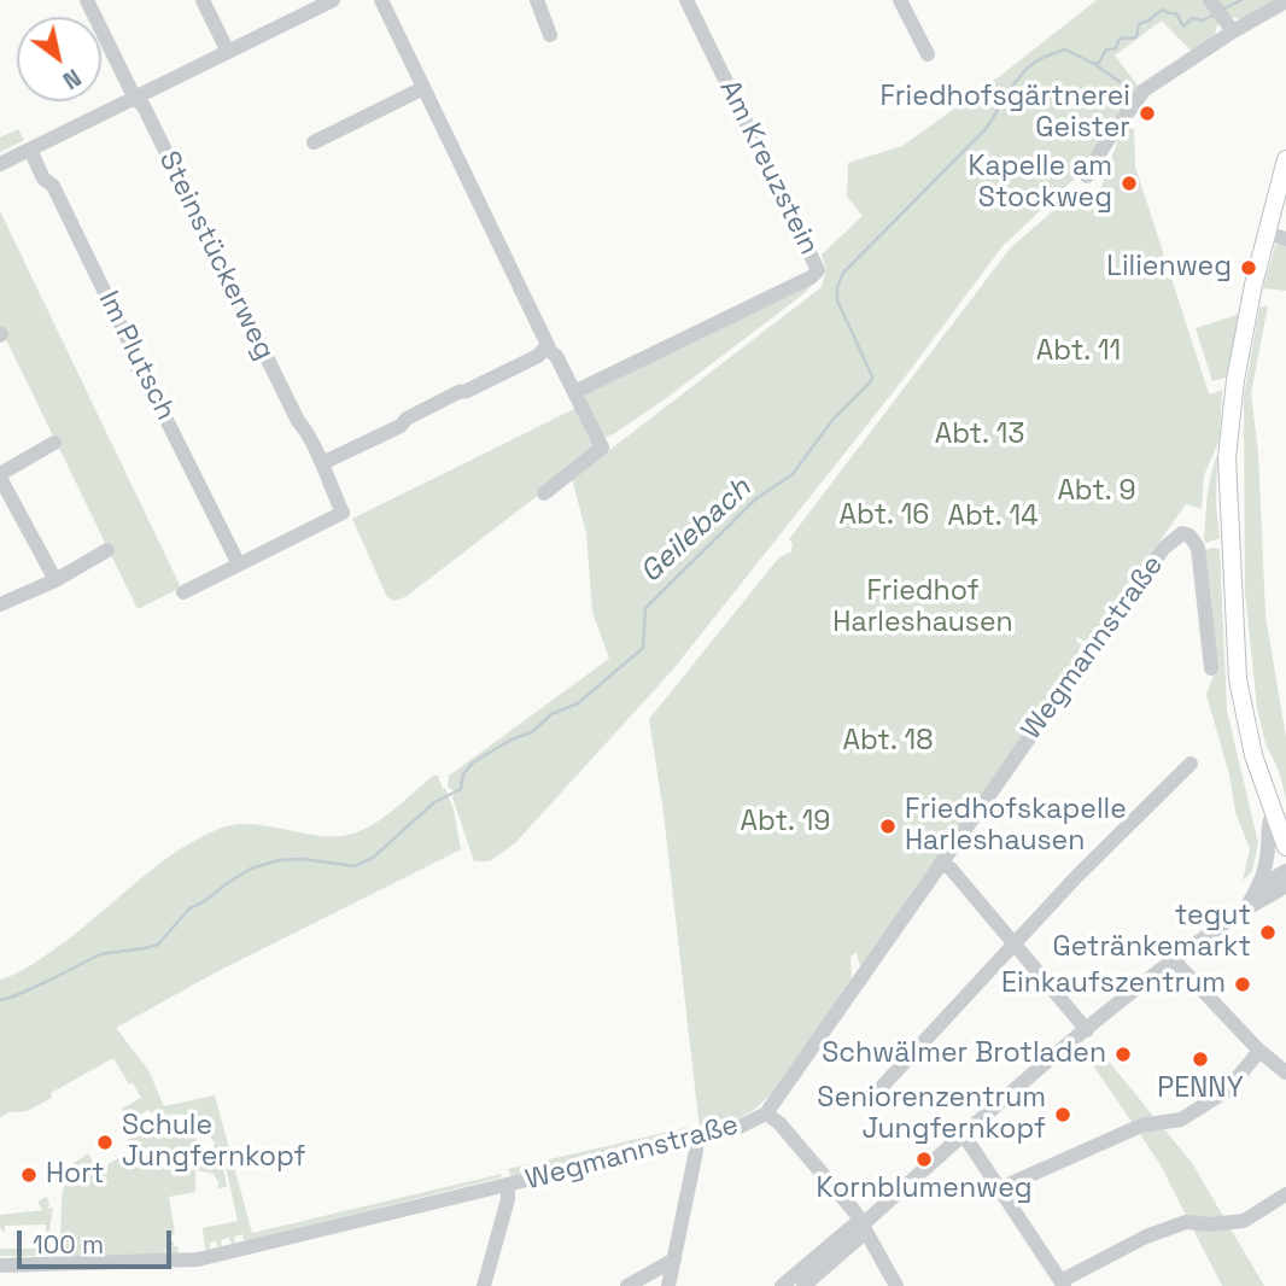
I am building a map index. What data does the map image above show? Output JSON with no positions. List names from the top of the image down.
{
  "streets": {
    "street": [
      "Am Kreuzstein",
      "Steinstückerweg",
      "Im Plutsch",
      "Wegmannstraße"
    ]
  },
  "crossings": [
    ["Steinstückerweg", "Im Plutsch"]
  ],
  "water": ["Geilebach"],
  "parks": [
    "Abt. 11",
    "Abt. 13",
    "Abt. 9",
    "Abt. 16",
    "Abt. 14",
    "Friedhof Harleshausen",
    "Abt. 18",
    "Abt. 19"
  ],
  "places": [
    "Friedhofsgärtnerei Geister",
    "Kapelle am Stockweg",
    "Lilienweg",
    "Friedhofskapelle Harleshausen",
    "tegut Getränkemarkt",
    "Einkaufszentrum",
    "Schwälmer Brotladen",
    "PENNY",
    "Seniorenzentrum Jungfernkopf",
    "Schule Jungfernkopf",
    "Kornblumenweg",
    "Hort"
  ],
  "scale_bar": "100 m",
  "north": "bottom right"
}
